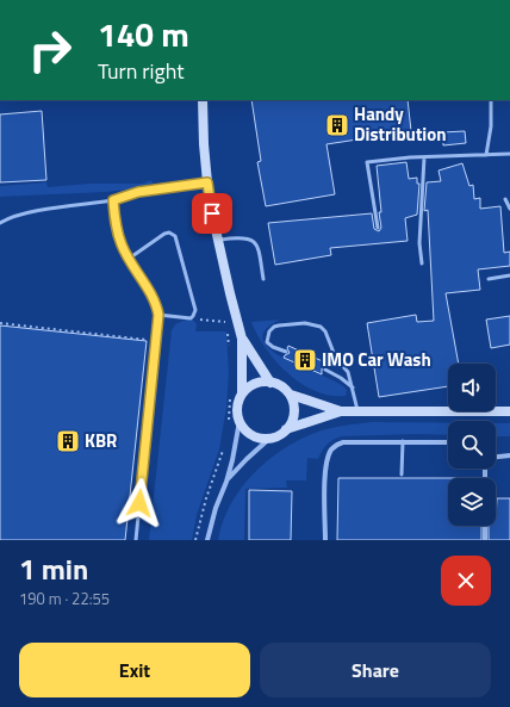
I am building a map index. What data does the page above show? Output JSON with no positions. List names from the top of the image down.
{
  "places": {
    "building": ["Handy Distribution", "IMO Car Wash", "KBR"]
  },
  "page": {
    "turn": ["140 m", "Turn right"],
    "heading": ["1 min", "190 m · 22:55"],
    "buttons": ["Exit", "Share"]
  }
}
